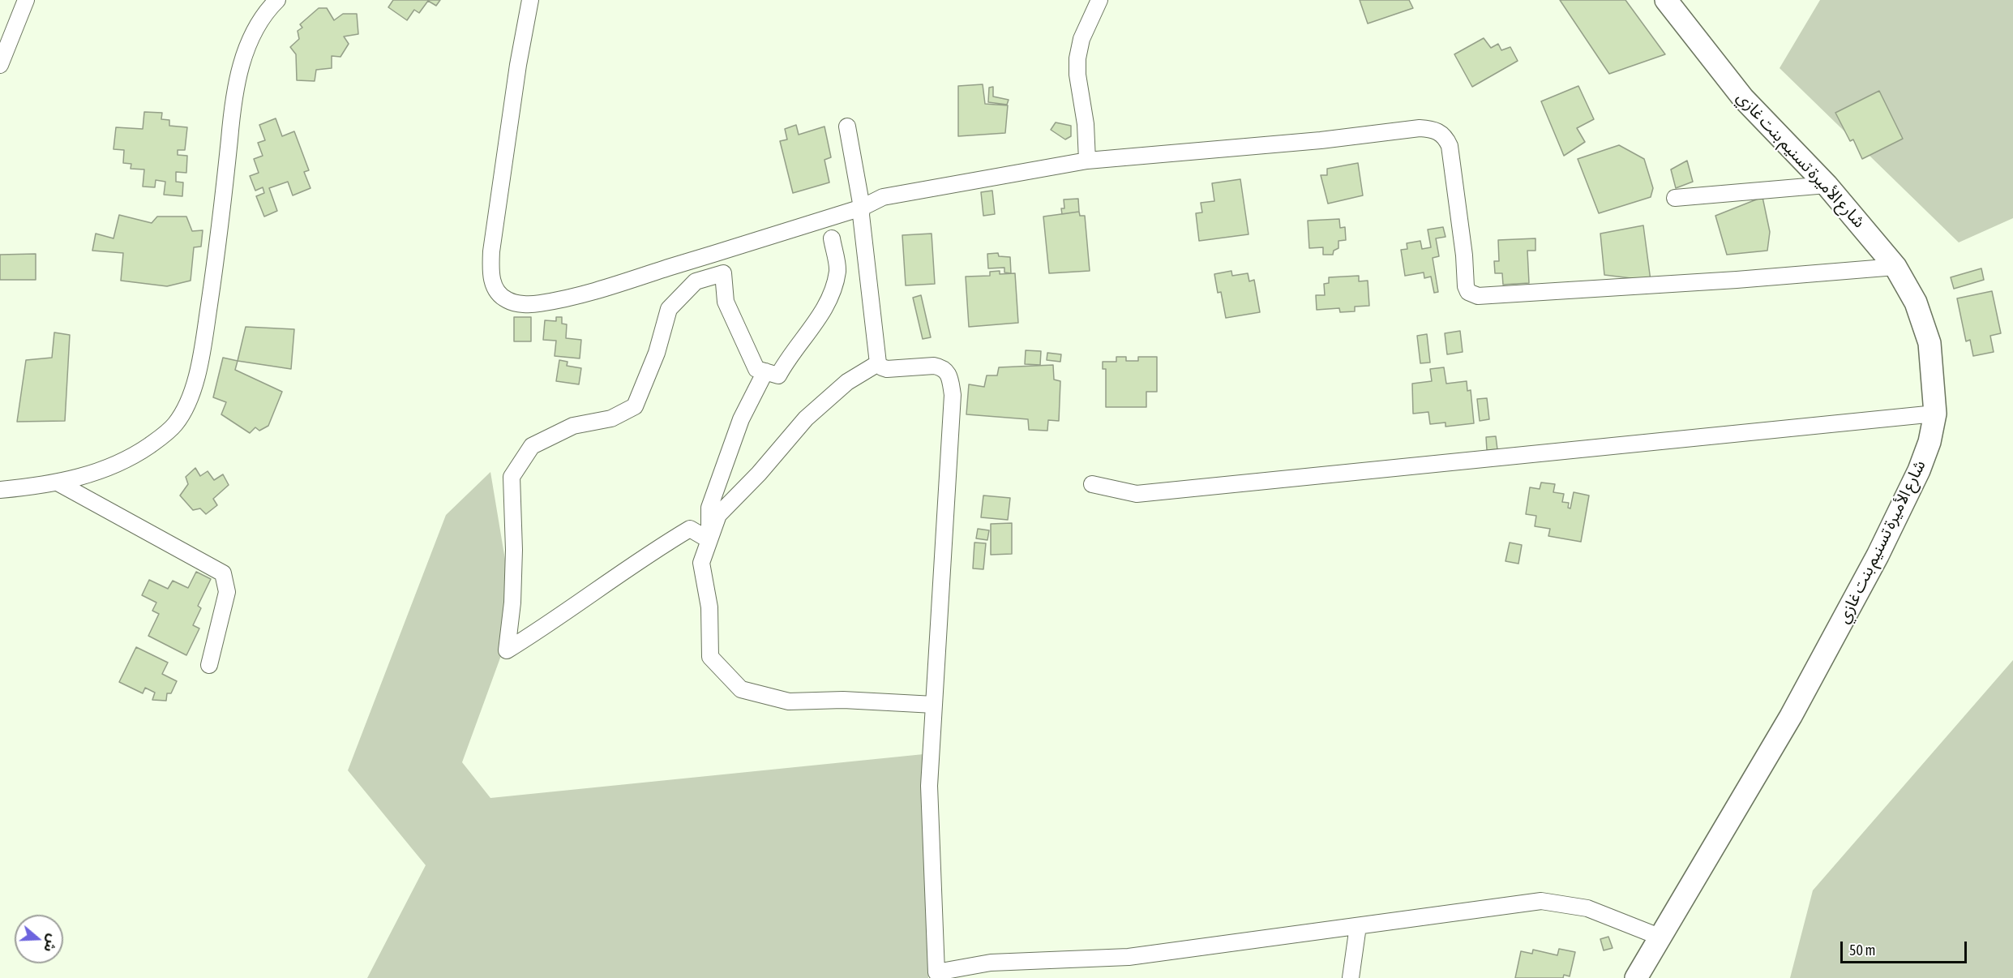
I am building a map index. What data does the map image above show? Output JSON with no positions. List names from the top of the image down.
{
  "streets": {
    "main road": ["شارع الأميرة تسنيم بنت غازي"]
  },
  "scale_bar": "50 m",
  "north": "right"
}
